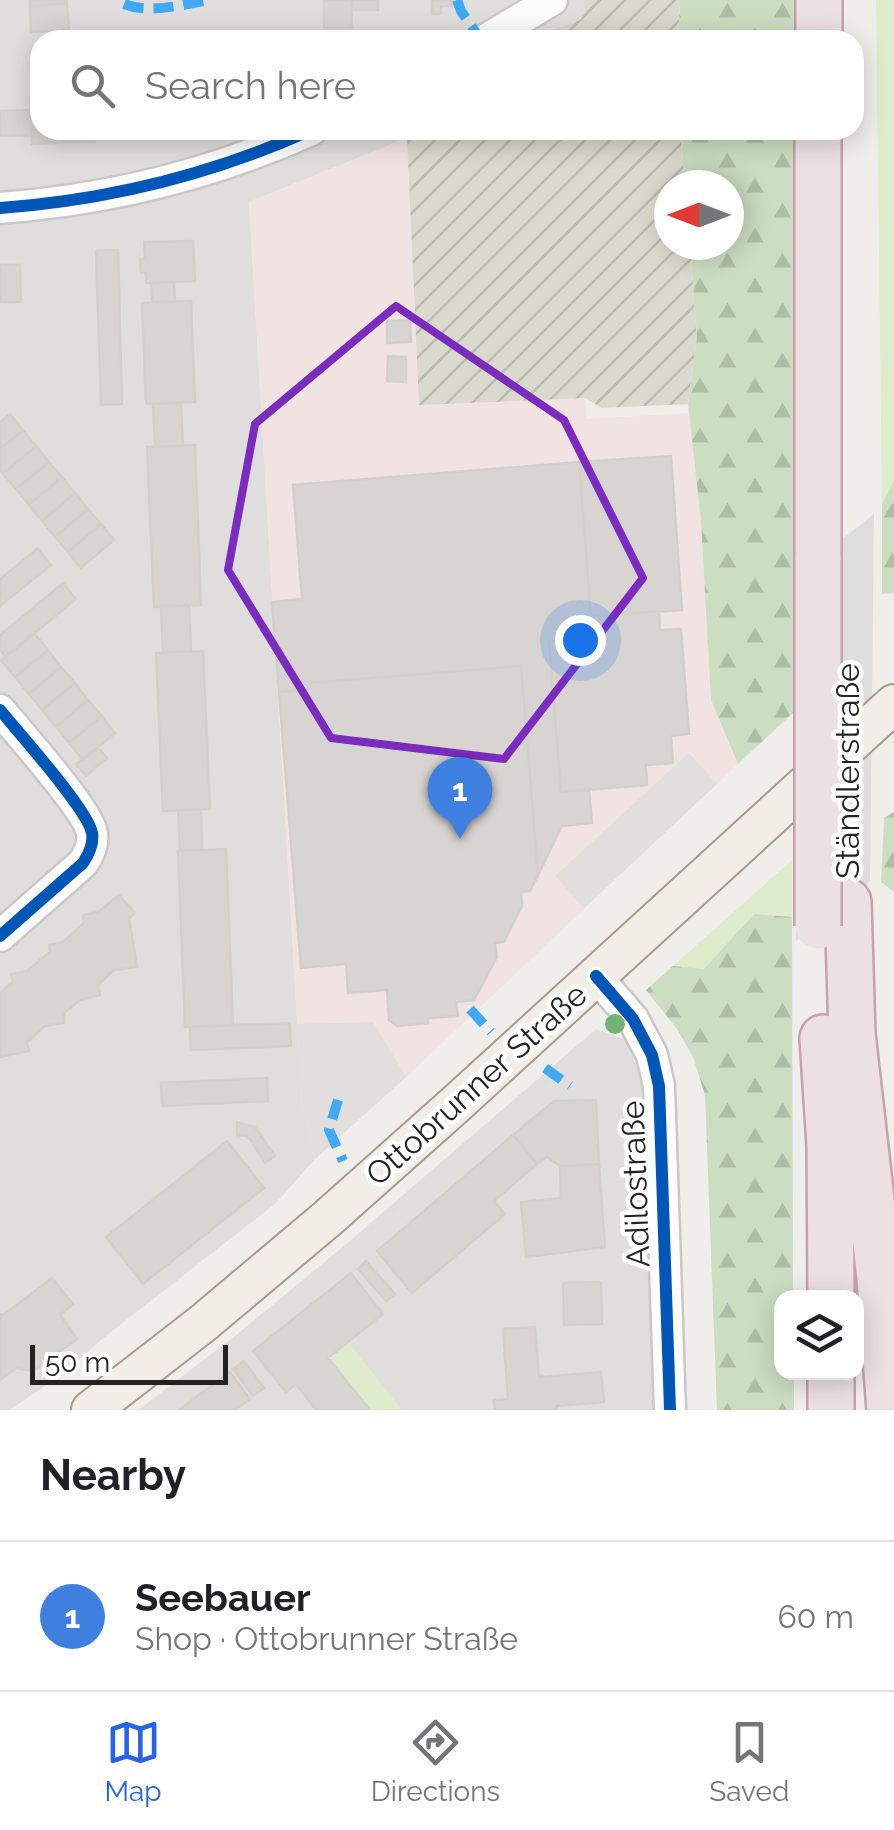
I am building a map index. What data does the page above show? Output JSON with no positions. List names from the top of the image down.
{
  "streets": {
    "highway": ["Ständlerstraße"],
    "main road": ["Ottobrunner Straße"],
    "street": ["Adilostraße"]
  },
  "crossings": [
    ["Ottobrunner Straße", "Adilostraße"]
  ],
  "scale_bar": "50 m",
  "north": "left",
  "page": {
    "search": "Search here",
    "pins": "1",
    "scale": "50 m",
    "heading": "Nearby",
    "list": [
      {
        "mark": "1",
        "name": "Seebauer",
        "note": "Shop · Ottobrunner Straße",
        "value": "60 m"
      }
    ],
    "nav": ["Map", "Directions", "Saved"]
  }
}
